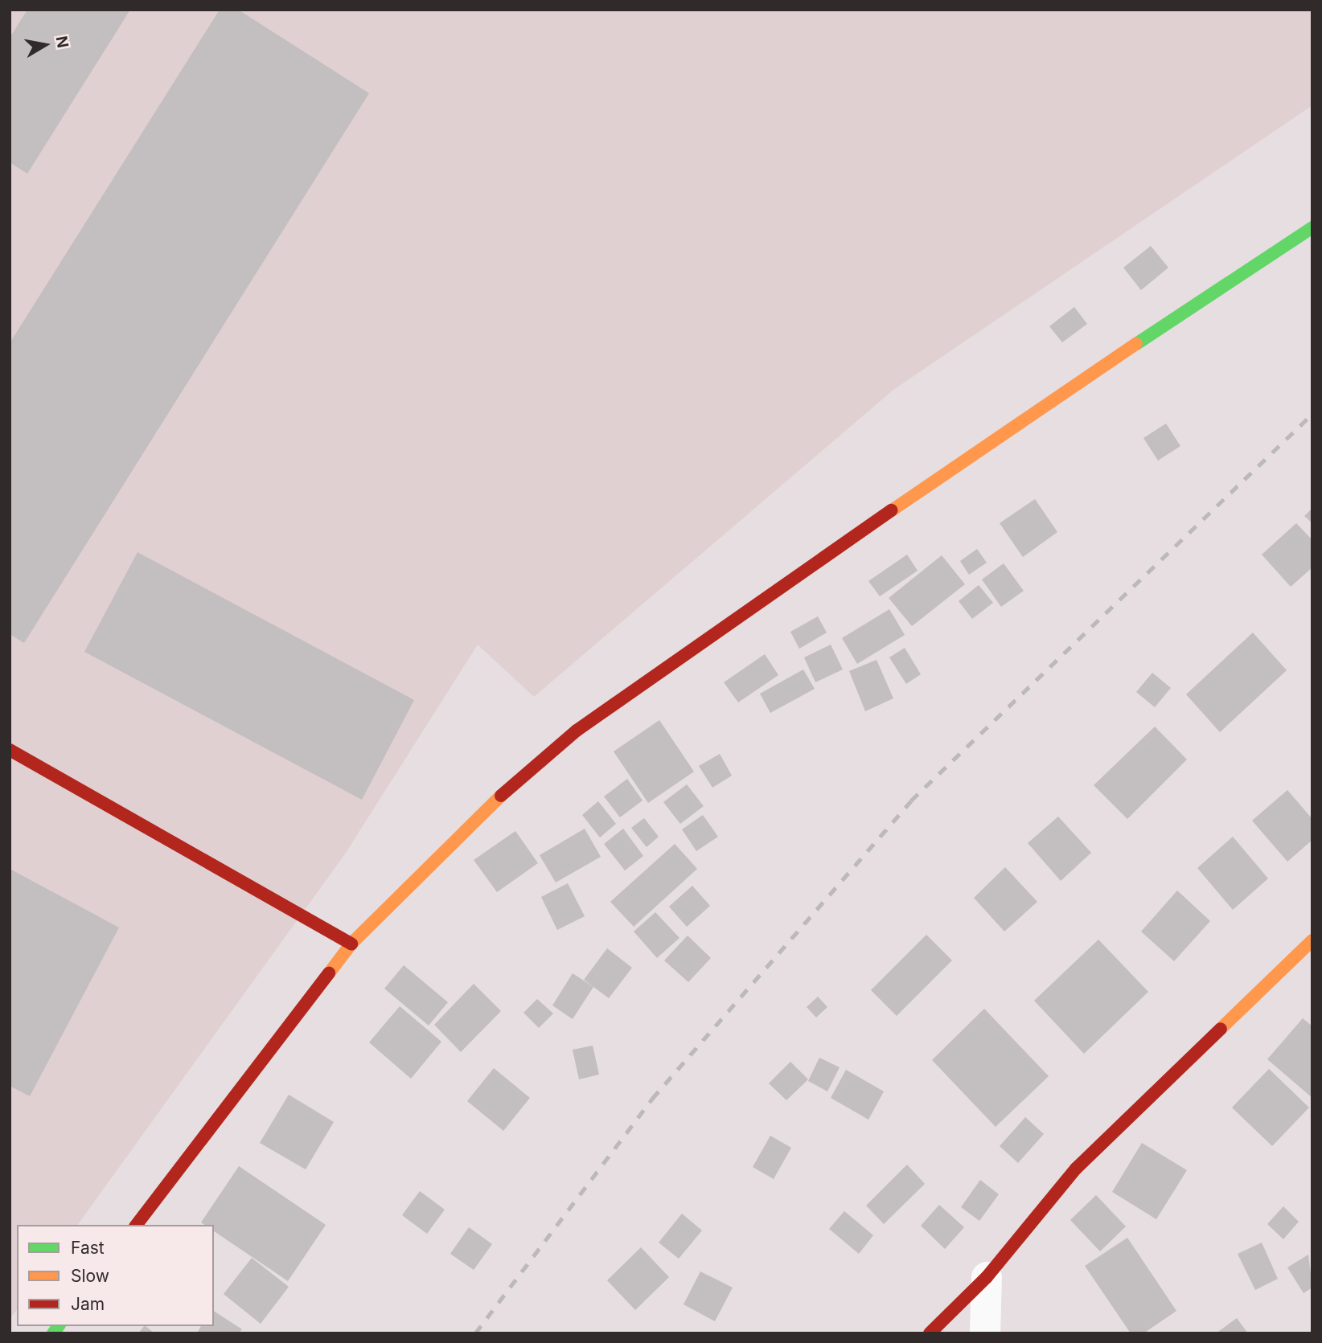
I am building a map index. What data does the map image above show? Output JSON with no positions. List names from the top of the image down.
{
  "legend": ["Fast", "Slow", "Jam"],
  "north": "right"
}
